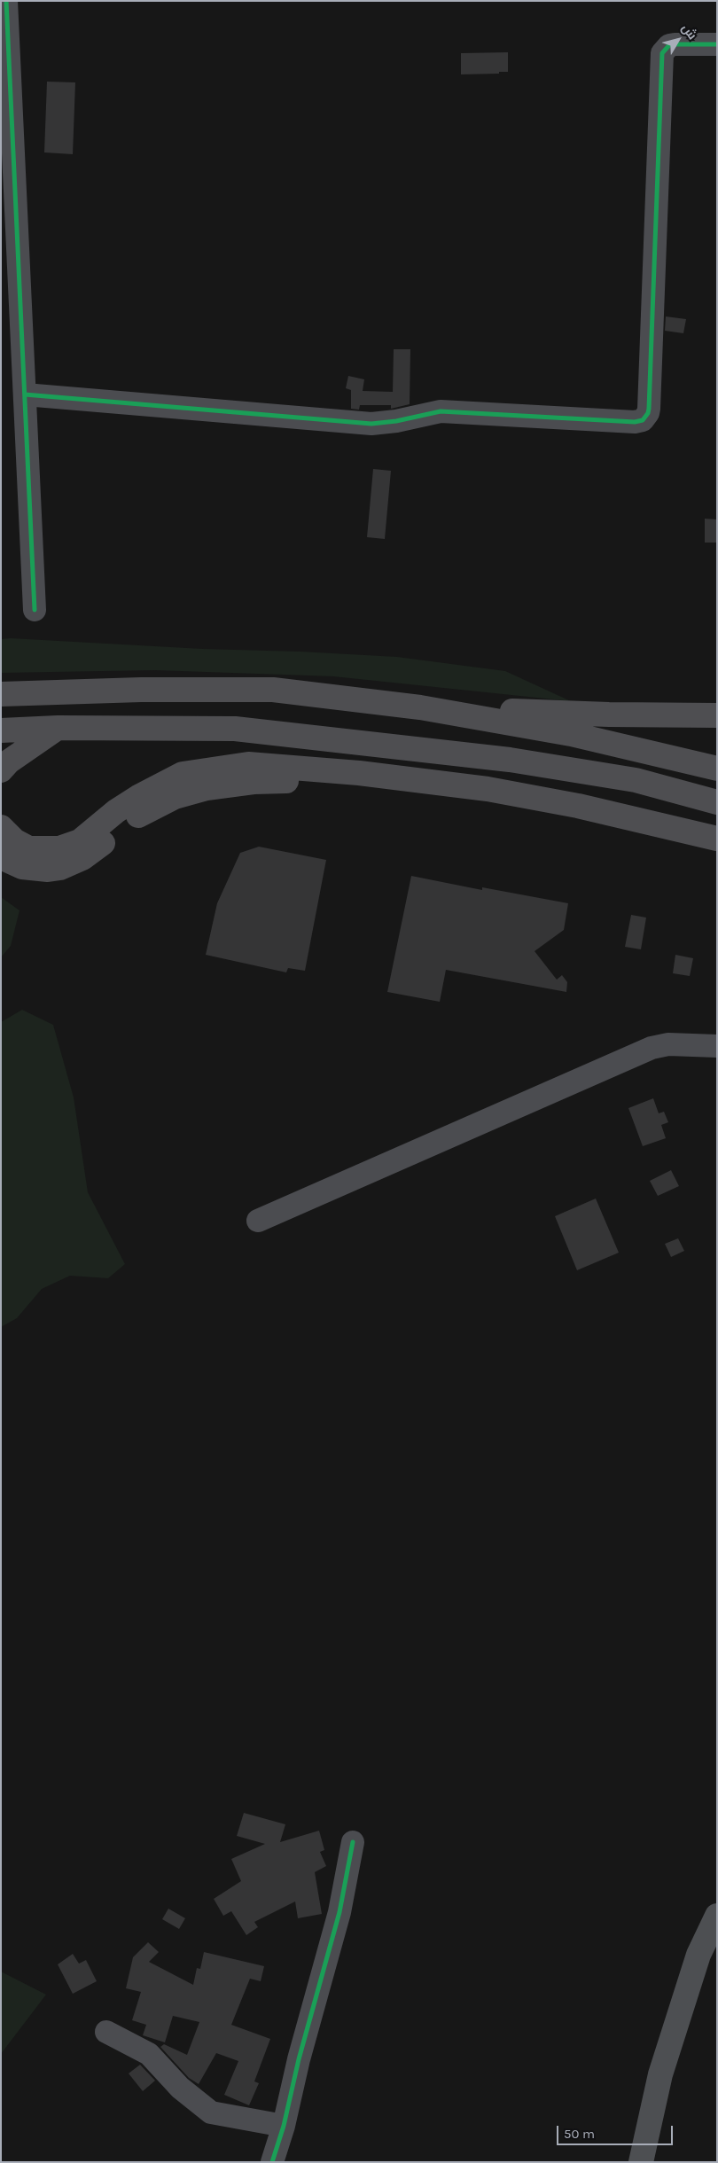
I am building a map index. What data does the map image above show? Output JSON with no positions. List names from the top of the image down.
{
  "scale_bar": "50 m",
  "north": "top right"
}
